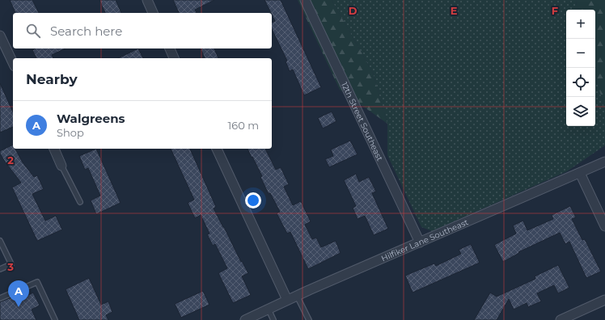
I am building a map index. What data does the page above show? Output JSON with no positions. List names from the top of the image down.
{
  "streets": {
    "street": ["12th Street Southeast", "Hilfiker Lane Southeast"]
  },
  "crossings": [
    ["12th Street Southeast", "Hilfiker Lane Southeast"]
  ],
  "page": {
    "map_buttons": ["+", "−"],
    "search": "Search here",
    "heading": "Nearby",
    "list": [
      {
        "mark": "A",
        "name": "Walgreens",
        "note": "Shop",
        "value": "160 m"
      }
    ],
    "pins": "A"
  },
  "grid": {
    "columns": ["D", "E", "F"],
    "rows": ["2", "3"]
  }
}
